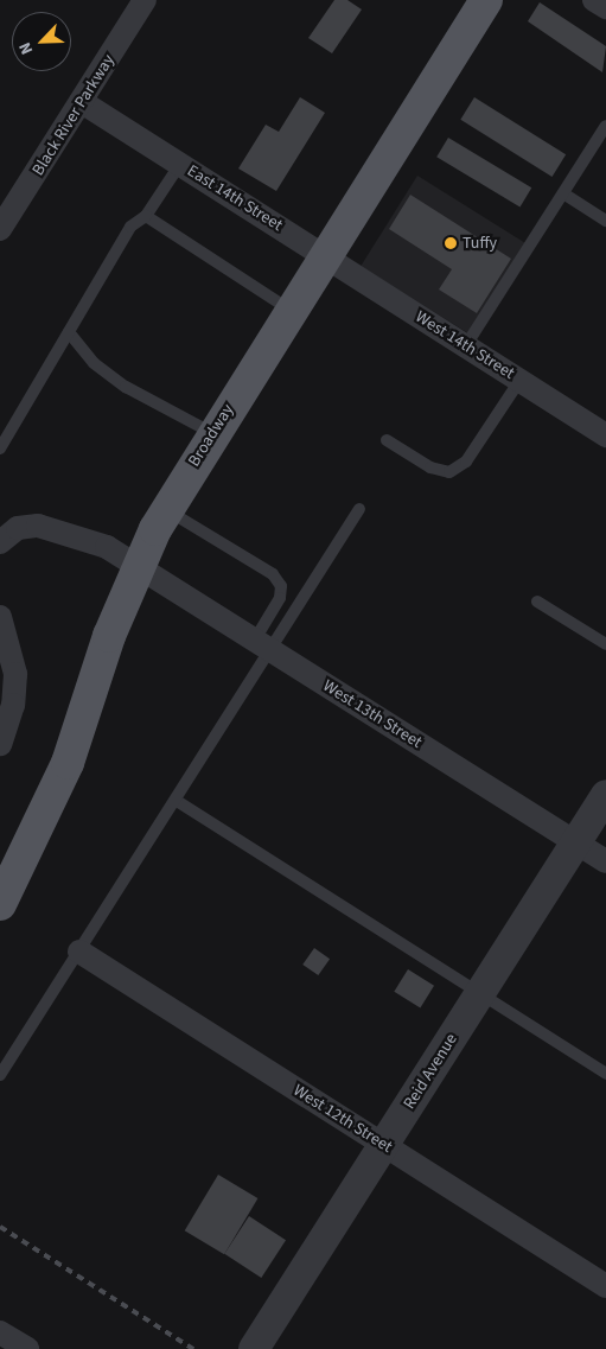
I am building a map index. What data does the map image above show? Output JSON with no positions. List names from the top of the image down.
{
  "streets": {
    "main road": ["Broadway"],
    "street": [
      "Black River Parkway",
      "East 14th Street",
      "West 14th Street",
      "West 13th Street",
      "Reid Avenue",
      "West 12th Street"
    ]
  },
  "crossings": [
    ["Black River Parkway", "East 14th Street"],
    ["East 14th Street", "West 14th Street"],
    ["East 14th Street", "Broadway"],
    ["West 14th Street", "Broadway"],
    ["Broadway", "West 13th Street"],
    ["West 13th Street", "Reid Avenue"],
    ["Reid Avenue", "West 12th Street"]
  ],
  "places": ["Tuffy"],
  "north": "bottom left"
}
